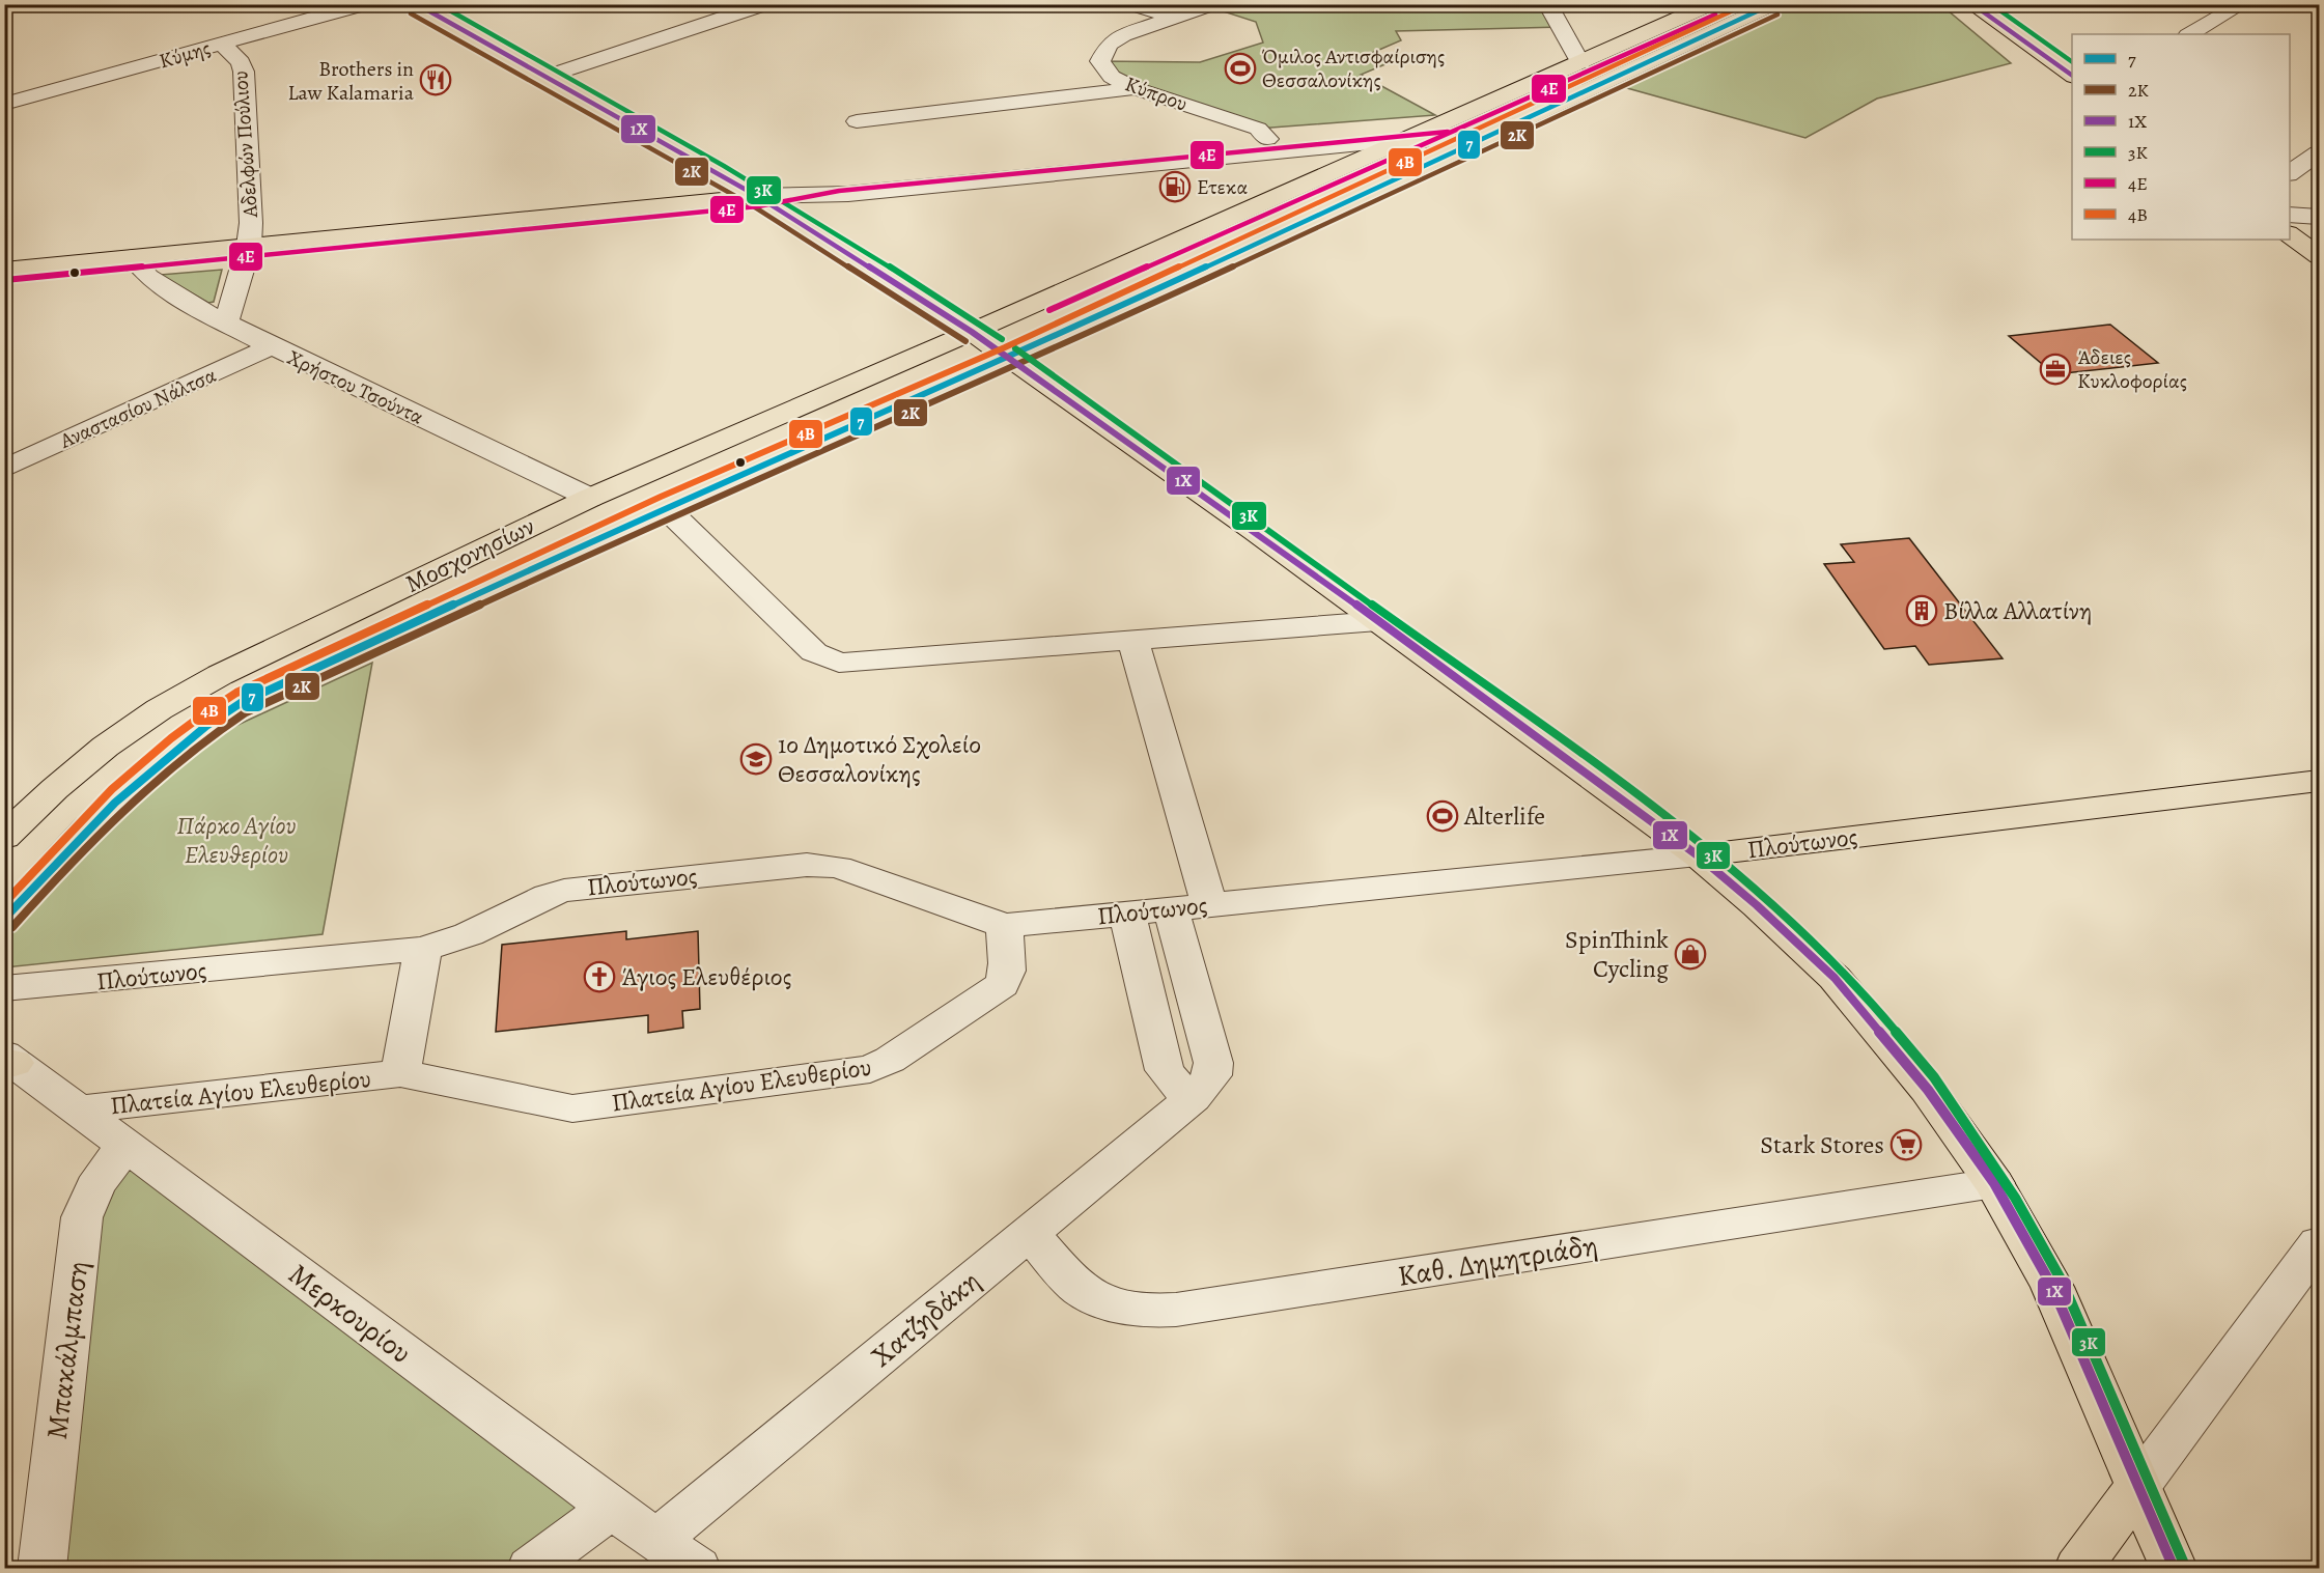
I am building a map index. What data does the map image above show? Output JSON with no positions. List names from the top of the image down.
{
  "streets": {
    "main road": ["Μοσχονησίων", "Πλούτωνος"],
    "street": [
      "Κύμης",
      "Κύπρου",
      "Αδελφών Πούλιου",
      "Χρήστου Τσούντα",
      "Αναστασίου Νάλτσα",
      "Πλατεία Αγίου Ελευθερίου",
      "Καθ. Δημητριάδη",
      "Μερκουρίου",
      "Χατζηδάκη",
      "Μπακάλμπαση"
    ]
  },
  "crossings": [
    ["Κύμης", "Αδελφών Πούλιου"],
    ["Αδελφών Πούλιου", "Χρήστου Τσούντα"],
    ["Χρήστου Τσούντα", "Αναστασίου Νάλτσα"],
    ["Χρήστου Τσούντα", "Μοσχονησίων"],
    ["Πλούτωνος", "Πλατεία Αγίου Ελευθερίου"],
    ["Πλούτωνος", "Χατζηδάκη"],
    ["Πλατεία Αγίου Ελευθερίου", "Μερκουρίου"],
    ["Καθ. Δημητριάδη", "Χατζηδάκη"],
    ["Μερκουρίου", "Χατζηδάκη"],
    ["Μερκουρίου", "Μπακάλμπαση"]
  ],
  "parks": ["Πάρκο Αγίου Ελευθερίου"],
  "places": {
    "sports": ["Όμιλος Αντισφαίρισης Θεσσαλονίκης", "Alterlife"],
    "restaurant": ["Brothers in Law Kalamaria"],
    "fuel station": ["Ετεκα"],
    "office": ["Άδειες Κυκλοφορίας"],
    "building": ["Βίλλα Αλλατίνη"],
    "school or university": ["1ο Δημοτικό Σχολείο Θεσσαλονίκης"],
    "shop": ["SpinThink Cycling"],
    "church": ["Άγιος Ελευθέριος"],
    "supermarket": ["Stark Stores"]
  },
  "lines": [
    "transit line 7",
    "transit line 1Χ",
    "transit line 3Κ",
    "transit line 4Β",
    "transit line 2Κ",
    "transit line 4Ε"
  ],
  "legend": [
    "7",
    "2Κ",
    "1Χ",
    "3Κ",
    "4Ε",
    "4Β"
  ]
}
